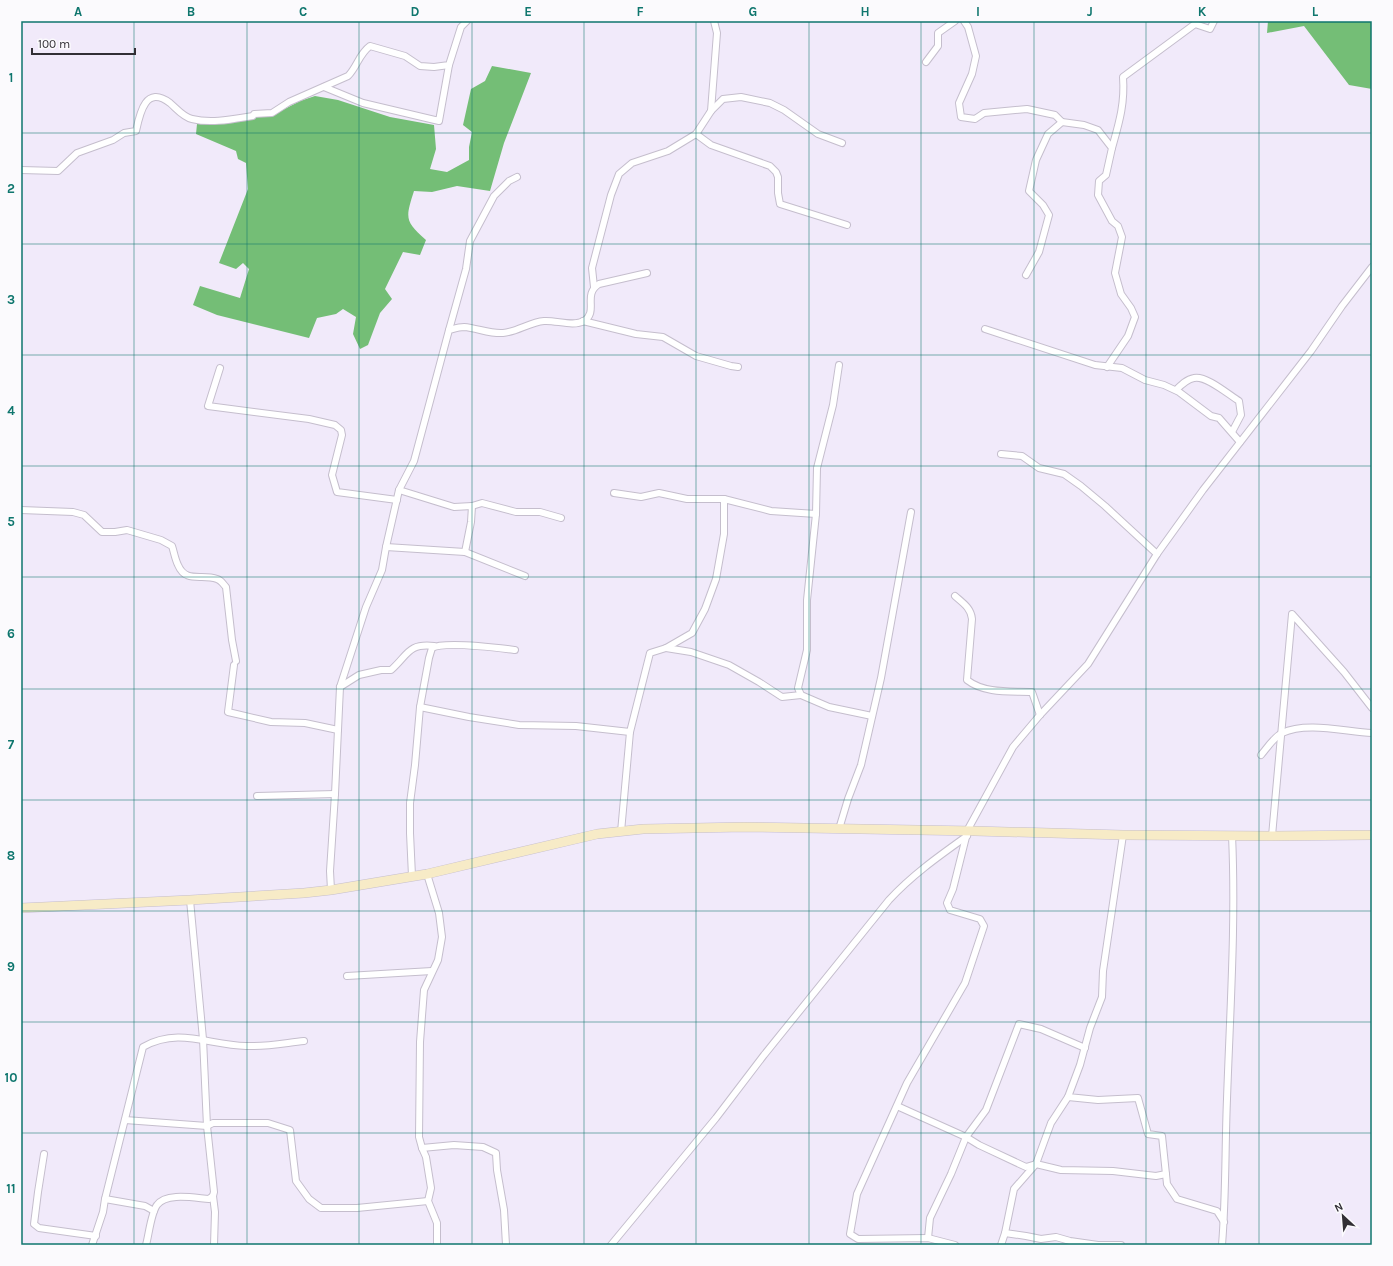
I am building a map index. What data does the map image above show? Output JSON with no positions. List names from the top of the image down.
{
  "scale_bar": "100 m",
  "north": "top left",
  "grid": {
    "columns": [
      "A",
      "B",
      "C",
      "D",
      "E",
      "F",
      "G",
      "H",
      "I",
      "J",
      "K",
      "L"
    ],
    "rows": [
      "1",
      "2",
      "3",
      "4",
      "5",
      "6",
      "7",
      "8",
      "9",
      "10",
      "11"
    ]
  }
}
